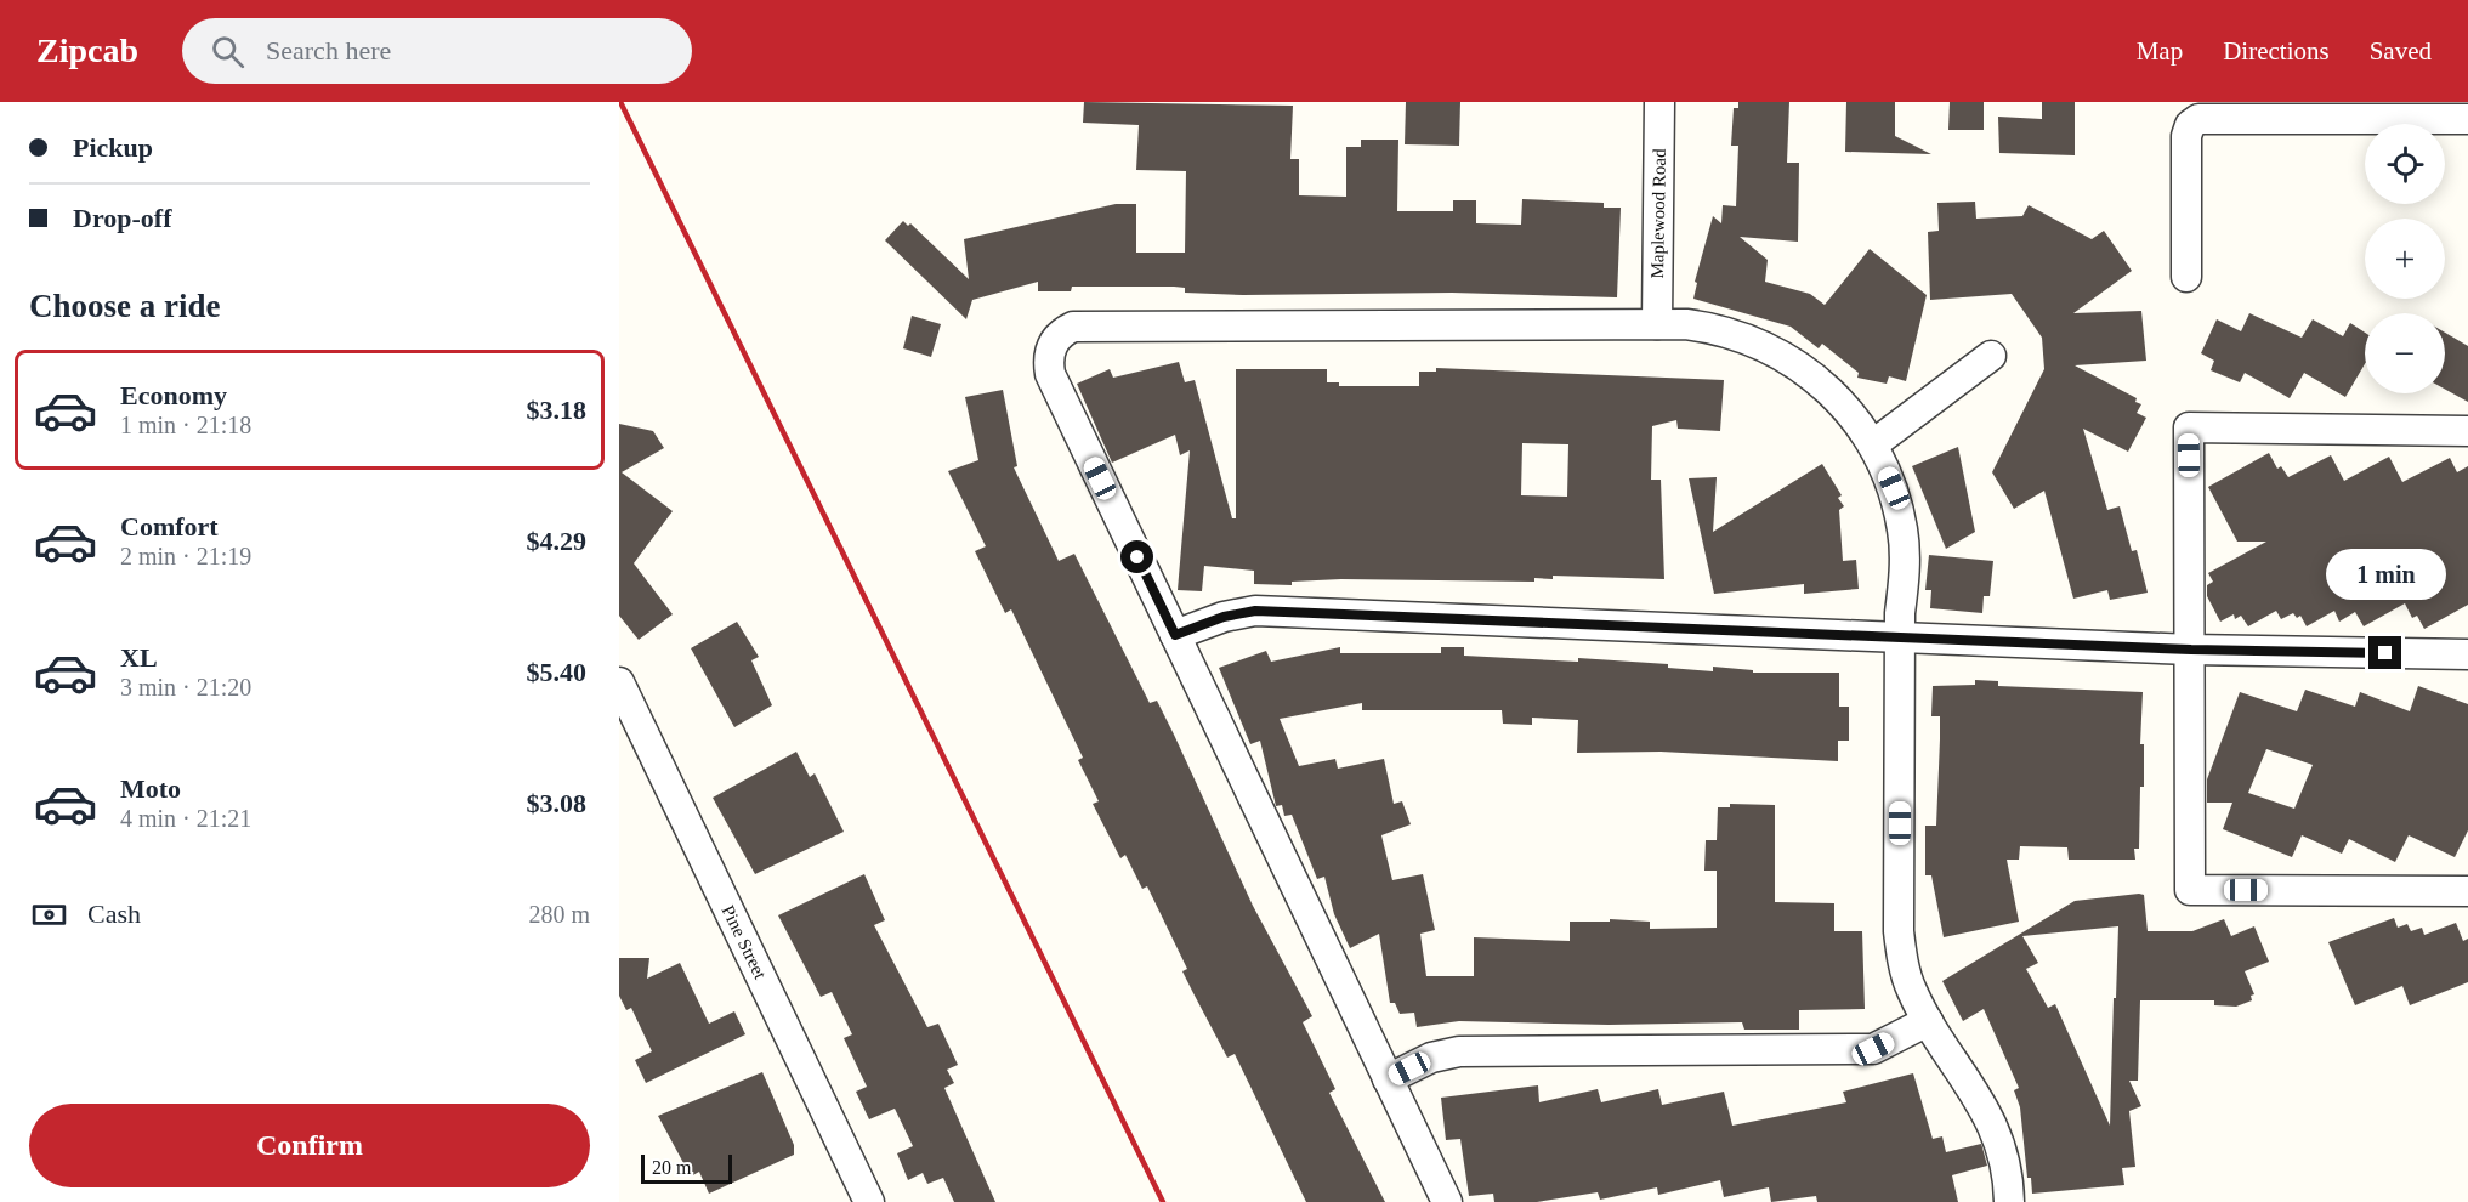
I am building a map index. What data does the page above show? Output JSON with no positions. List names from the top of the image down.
{
  "streets": {
    "street": ["Maplewood Road", "Pine Street"]
  },
  "scale_bar": "20 m",
  "page": {
    "header": "Zipcab",
    "search": "Search here",
    "nav": ["Map", "Directions", "Saved"],
    "banner": ["Pickup", "Drop-off"],
    "map_buttons": ["+", "−"],
    "heading": "Choose a ride",
    "list": [
      {
        "name": "Economy",
        "note": "1 min · 21:18",
        "value": "$3.18"
      },
      {
        "name": "Comfort",
        "note": "2 min · 21:19",
        "value": "$4.29"
      },
      {
        "name": "XL",
        "note": "3 min · 21:20",
        "value": "$5.40"
      },
      {
        "name": "Moto",
        "note": "4 min · 21:21",
        "value": "$3.08"
      }
    ],
    "bubble": "1 min",
    "pay": ["Cash", "280 m"],
    "buttons": "Confirm",
    "scale": "20 m"
  }
}
